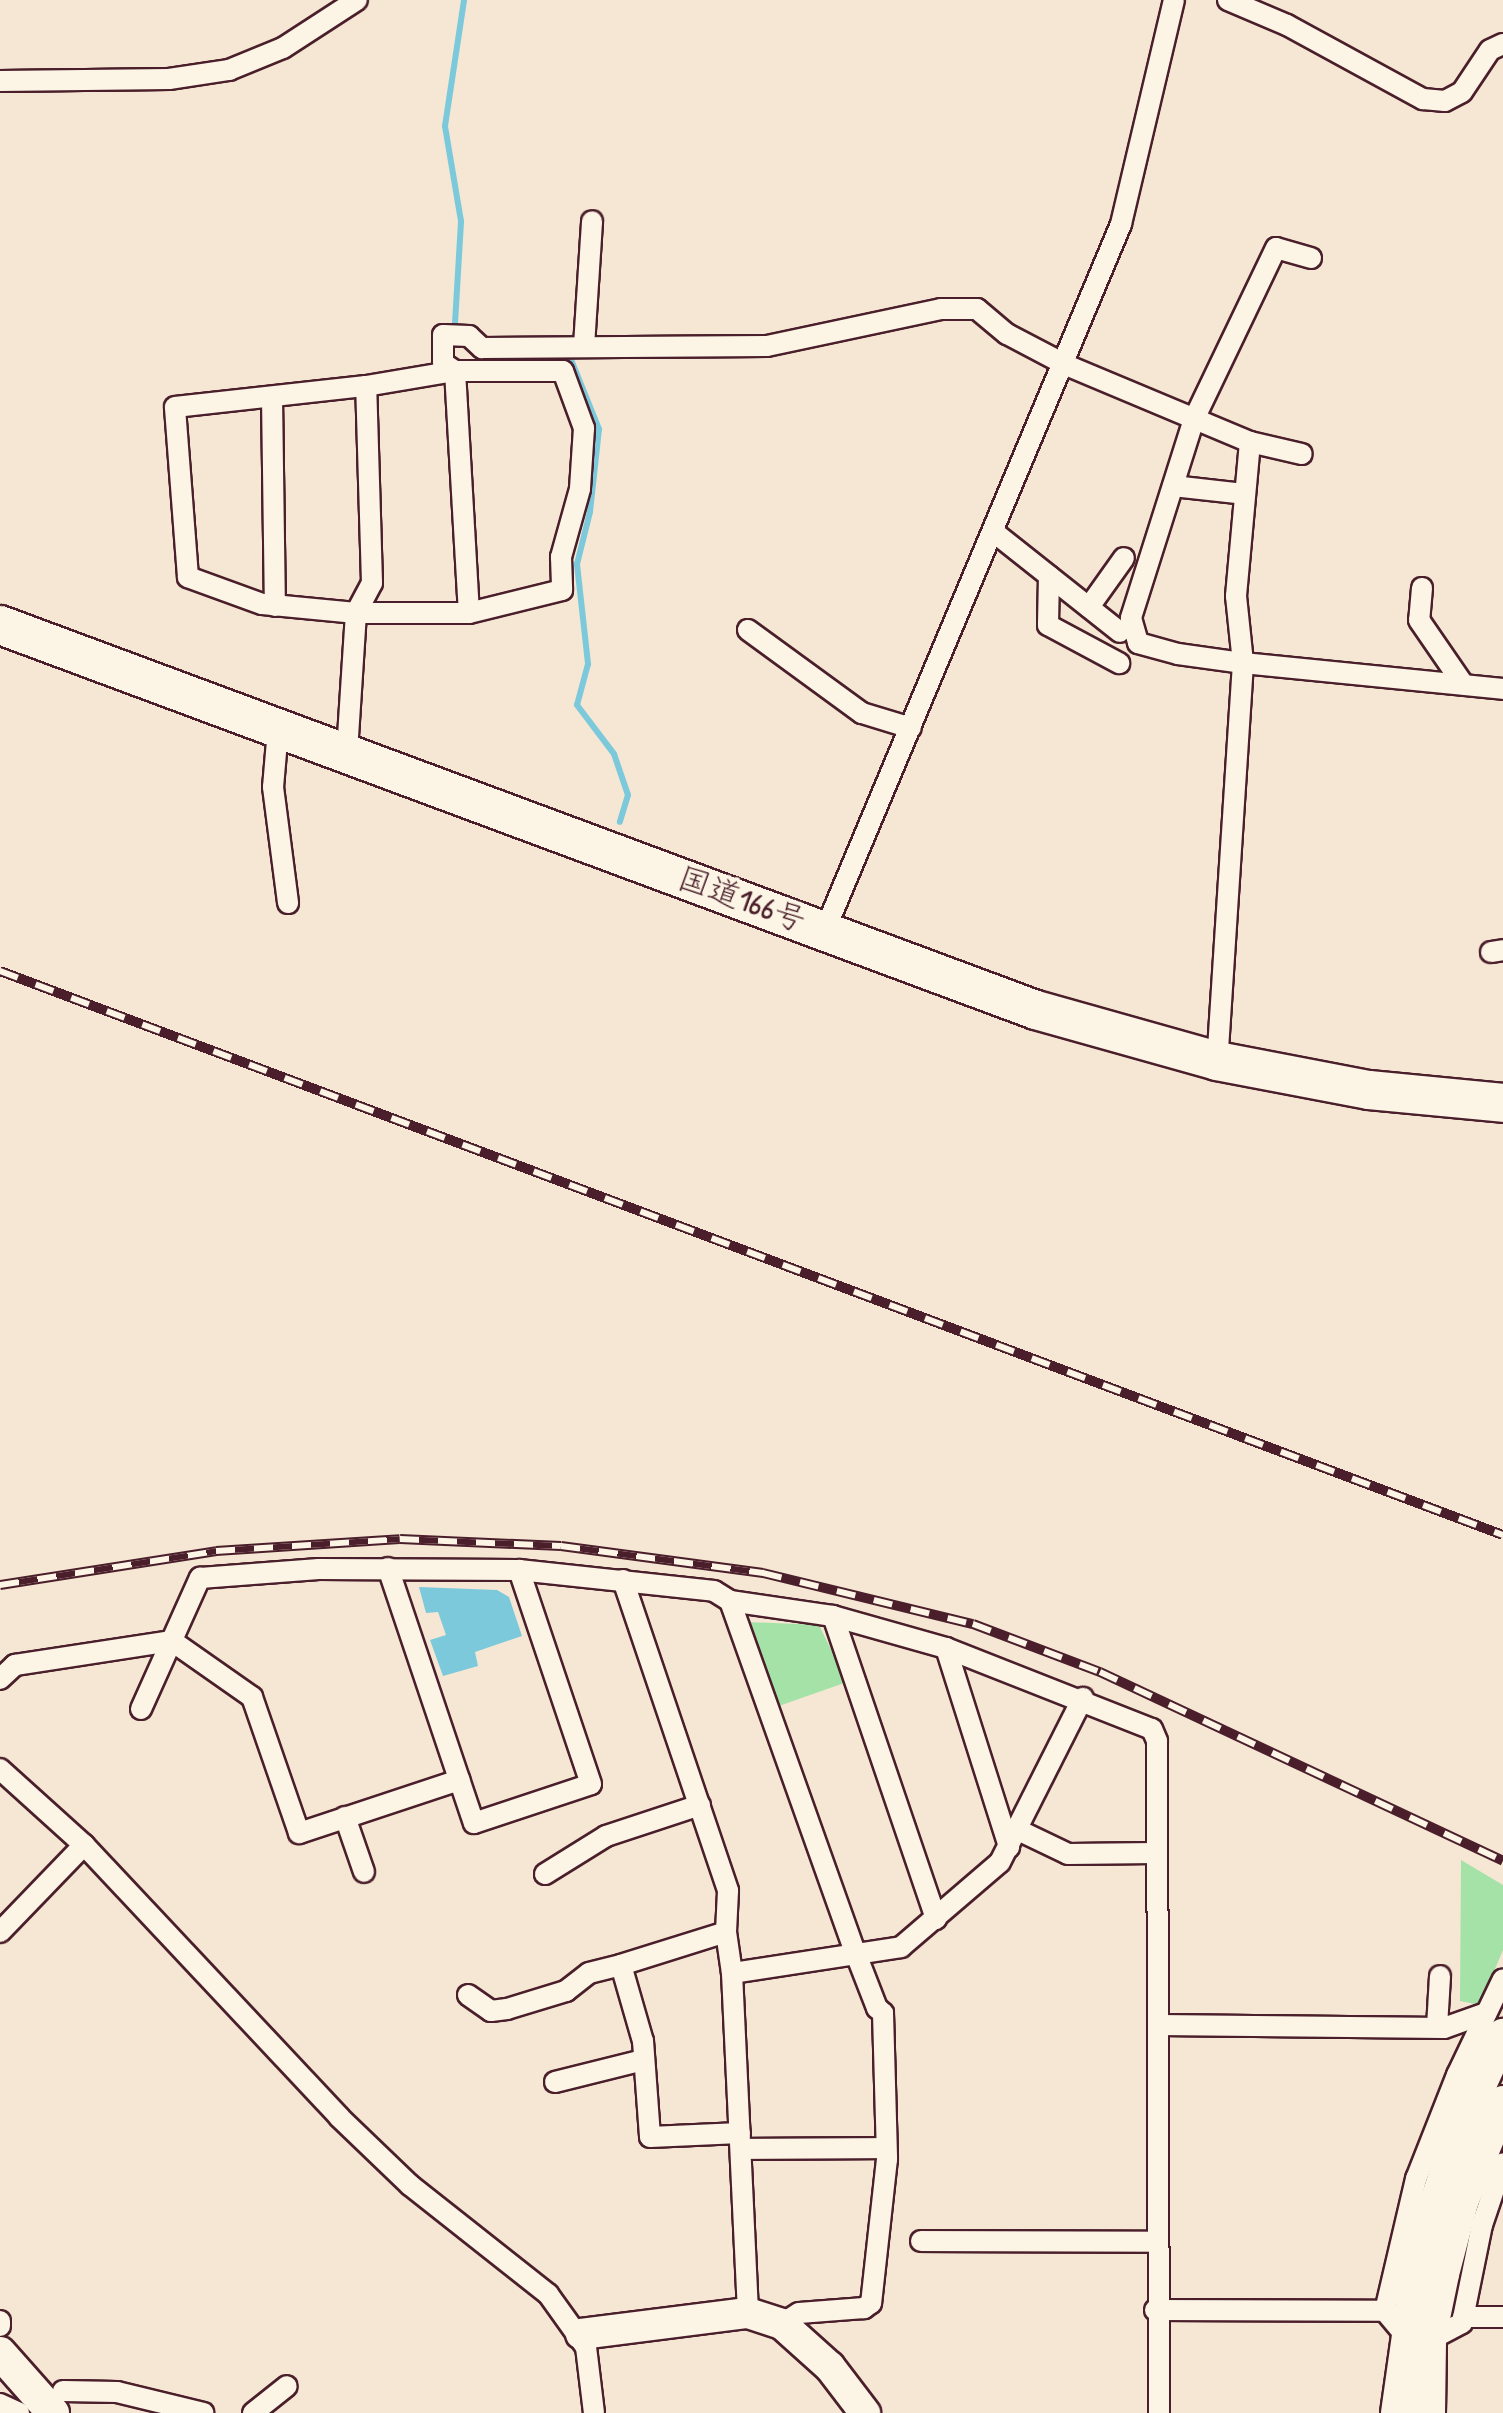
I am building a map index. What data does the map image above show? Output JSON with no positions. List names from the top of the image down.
{
  "streets": {
    "highway": ["国道166号"]
  }
}
